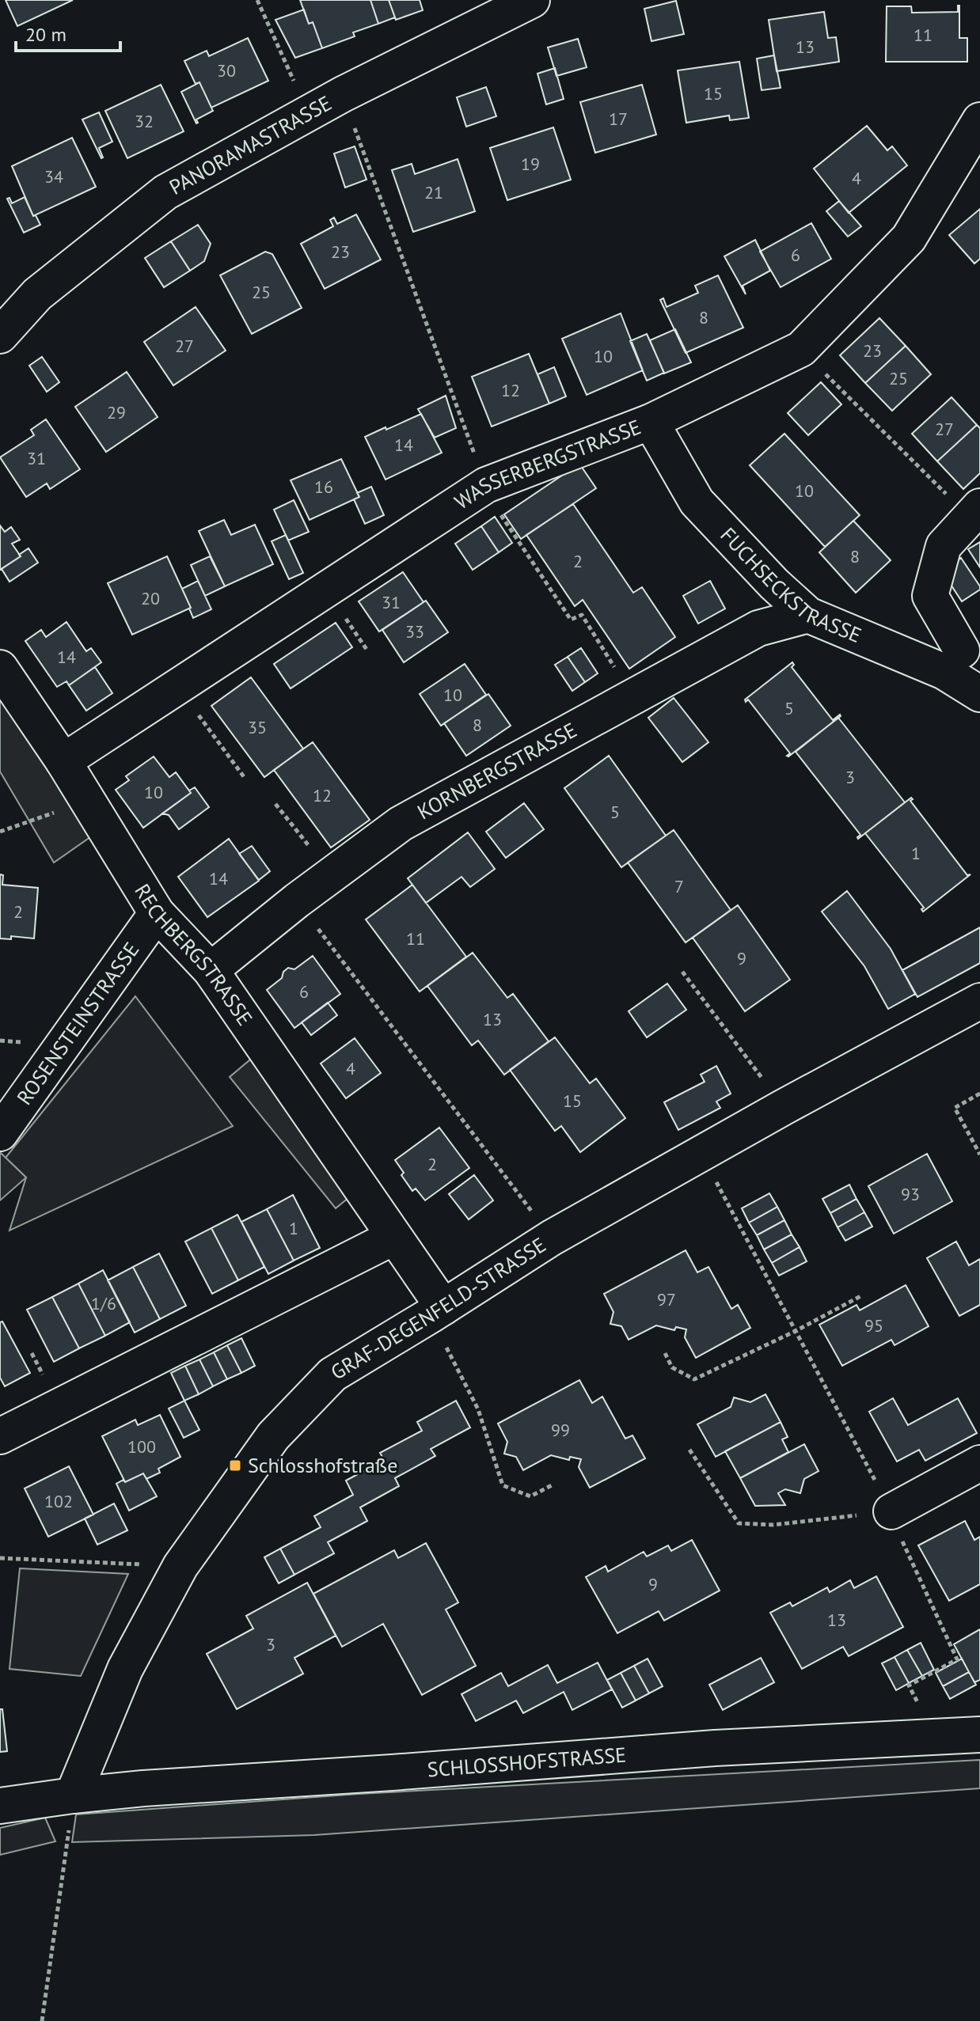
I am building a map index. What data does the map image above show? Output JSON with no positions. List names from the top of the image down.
{
  "streets": {
    "street": [
      "PANORAMASTRASSE",
      "WASSERBERGSTRASSE",
      "FUCHSECKSTRASSE",
      "KORNBERGSTRASSE",
      "RECHBERGSTRASSE",
      "ROSENSTEINSTRASSE",
      "GRAF-DEGENFELD-STRASSE",
      "SCHLOSSHOFSTRASSE"
    ]
  },
  "crossings": [
    ["WASSERBERGSTRASSE", "FUCHSECKSTRASSE"],
    ["WASSERBERGSTRASSE", "RECHBERGSTRASSE"],
    ["FUCHSECKSTRASSE", "KORNBERGSTRASSE"],
    ["KORNBERGSTRASSE", "RECHBERGSTRASSE"],
    ["RECHBERGSTRASSE", "ROSENSTEINSTRASSE"],
    ["RECHBERGSTRASSE", "GRAF-DEGENFELD-STRASSE"],
    ["GRAF-DEGENFELD-STRASSE", "SCHLOSSHOFSTRASSE"]
  ],
  "places": {
    "transit": ["Schlosshofstraße"]
  },
  "house_numbers": [
    "11",
    "13",
    "30",
    "15",
    "17",
    "32",
    "19",
    "34",
    "4",
    "21",
    "23",
    "6",
    "25",
    "8",
    "27",
    "23",
    "10",
    "25",
    "12",
    "29",
    "27",
    "14",
    "31",
    "16",
    "10",
    "8",
    "2",
    "20",
    "31",
    "33",
    "14",
    "10",
    "5",
    "8",
    "35",
    "3",
    "10",
    "12",
    "5",
    "1",
    "14",
    "7",
    "2",
    "11",
    "9",
    "6",
    "13",
    "4",
    "15",
    "2",
    "93",
    "1",
    "97",
    "1/6",
    "95",
    "99",
    "100",
    "102",
    "9",
    "13",
    "3"
  ],
  "scale_bar": "20 m"
}
